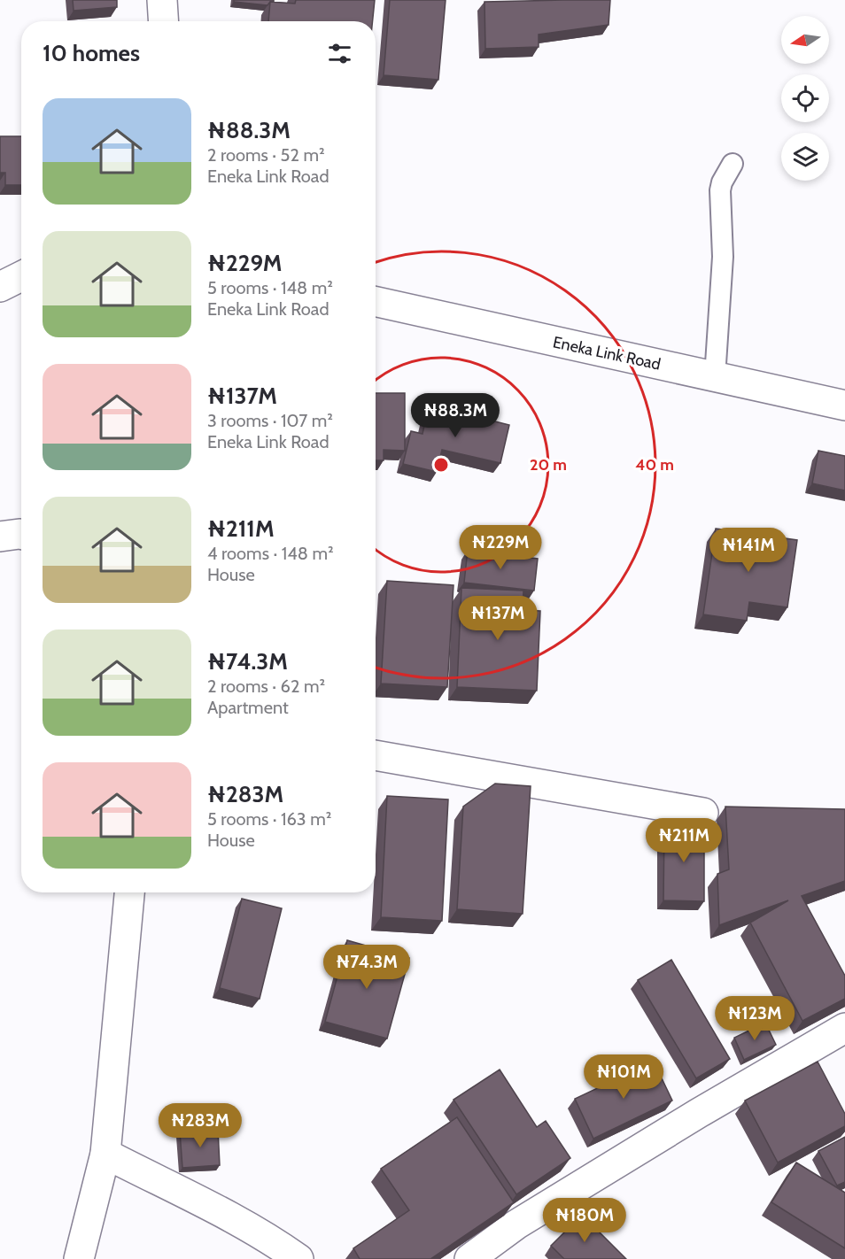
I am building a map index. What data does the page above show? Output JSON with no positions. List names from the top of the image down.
{
  "streets": {
    "street": ["Eneka Link Road"]
  },
  "north": "left",
  "page": {
    "heading": "10 homes",
    "list": [
      {
        "name": "₦88.3M",
        "note": "2 rooms · 52 m² · Eneka Link Road"
      },
      {
        "name": "₦229M",
        "note": "5 rooms · 148 m² · Eneka Link Road"
      },
      {
        "name": "₦137M",
        "note": "3 rooms · 107 m² · Eneka Link Road"
      },
      {
        "name": "₦211M",
        "note": "4 rooms · 148 m² · House"
      },
      {
        "name": "₦74.3M",
        "note": "2 rooms · 62 m² · Apartment"
      },
      {
        "name": "₦283M",
        "note": "5 rooms · 163 m² · House"
      }
    ],
    "price": [
      "₦88.3M",
      "₦229M",
      "₦141M",
      "₦137M",
      "₦211M",
      "₦74.3M",
      "₦123M",
      "₦101M",
      "₦283M",
      "₦180M"
    ]
  },
  "rings": ["20 m", "40 m"]
}
